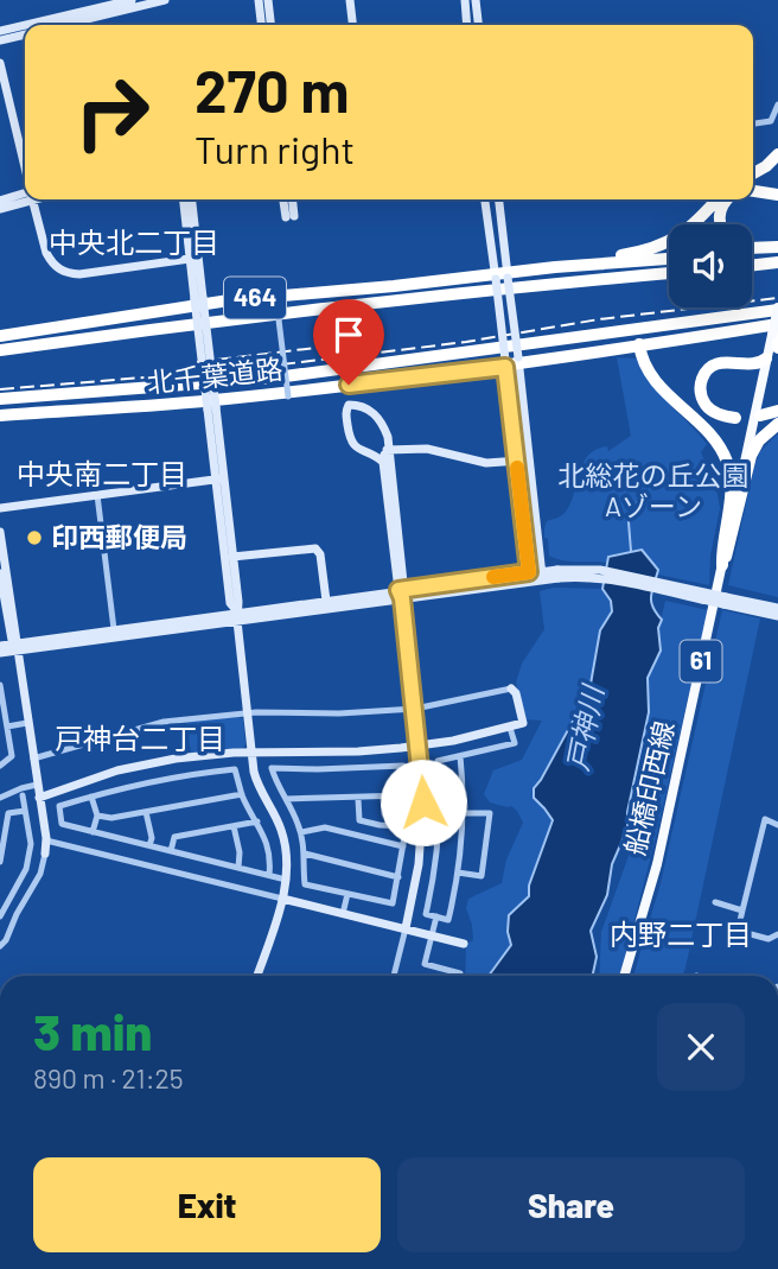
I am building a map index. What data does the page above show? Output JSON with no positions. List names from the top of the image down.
{
  "streets": {
    "highway": ["464", "北千葉道路"],
    "main road": ["61", "船橋印西線"]
  },
  "crossings": [
    ["北千葉道路", "船橋印西線"]
  ],
  "districts": [
    "中央北二丁目",
    "中央南二丁目",
    "戸神台二丁目",
    "内野二丁目"
  ],
  "water": ["戸神川"],
  "parks": ["北総花の丘公園 Aゾーン"],
  "places": ["印西郵便局"],
  "page": {
    "turn": ["270 m", "Turn right"],
    "heading": ["3 min", "890 m · 21:25"],
    "buttons": ["Exit", "Share"]
  }
}
